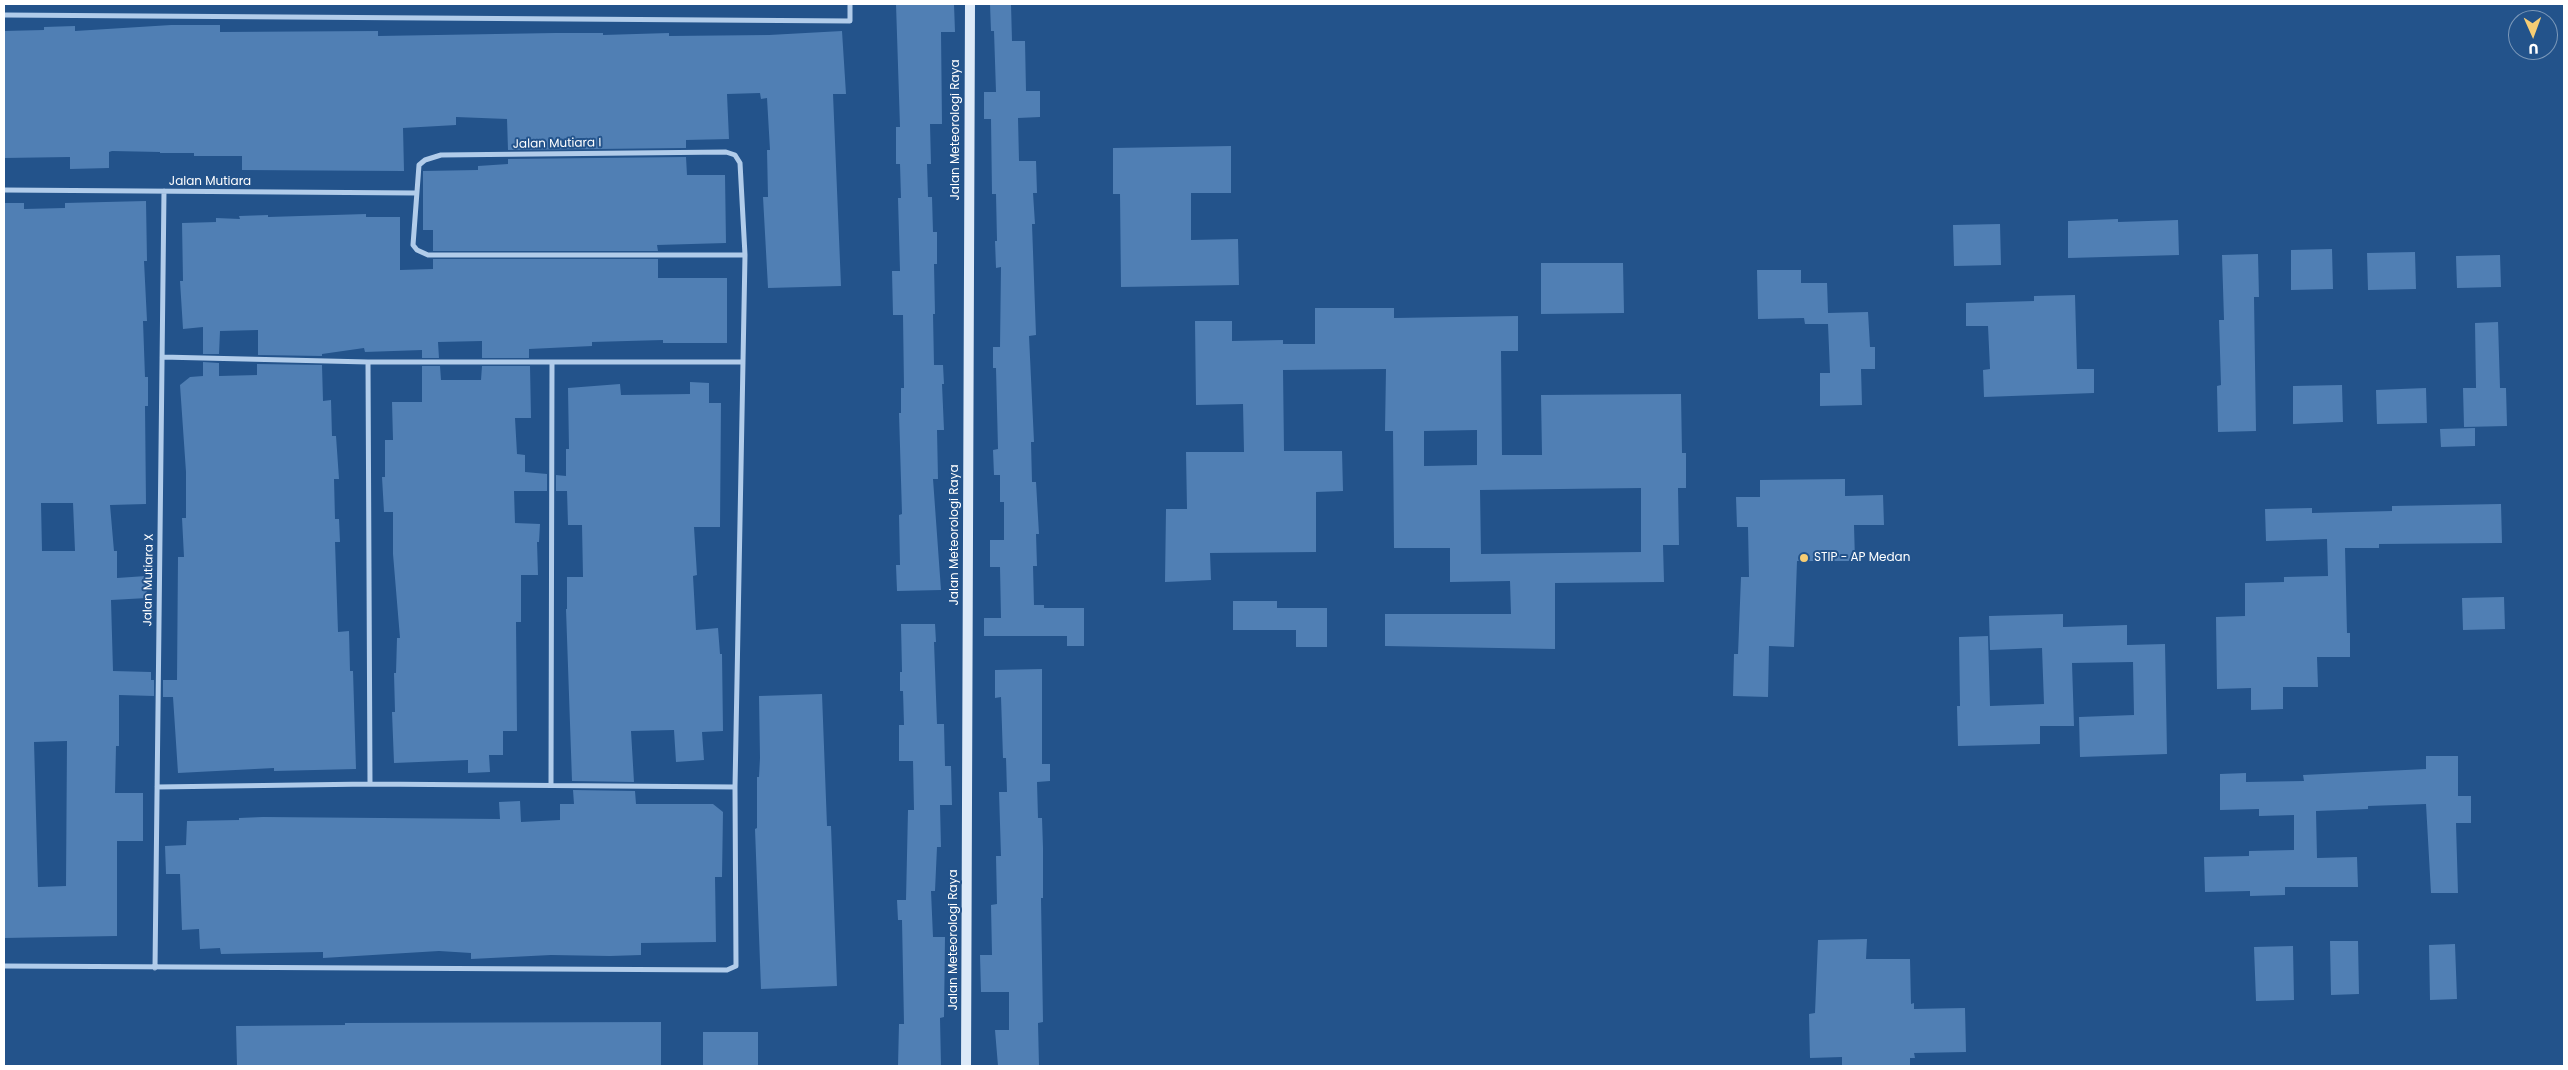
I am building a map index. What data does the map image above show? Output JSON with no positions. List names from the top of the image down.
{
  "streets": {
    "street": [
      "Jalan Meteorologi Raya",
      "Jalan Mutiara I",
      "Jalan Mutiara",
      "Jalan Mutiara X"
    ]
  },
  "crossings": [
    ["Jalan Mutiara I", "Jalan Mutiara"],
    ["Jalan Mutiara", "Jalan Mutiara X"]
  ],
  "places": ["STIP - AP Medan"],
  "north": "bottom"
}
